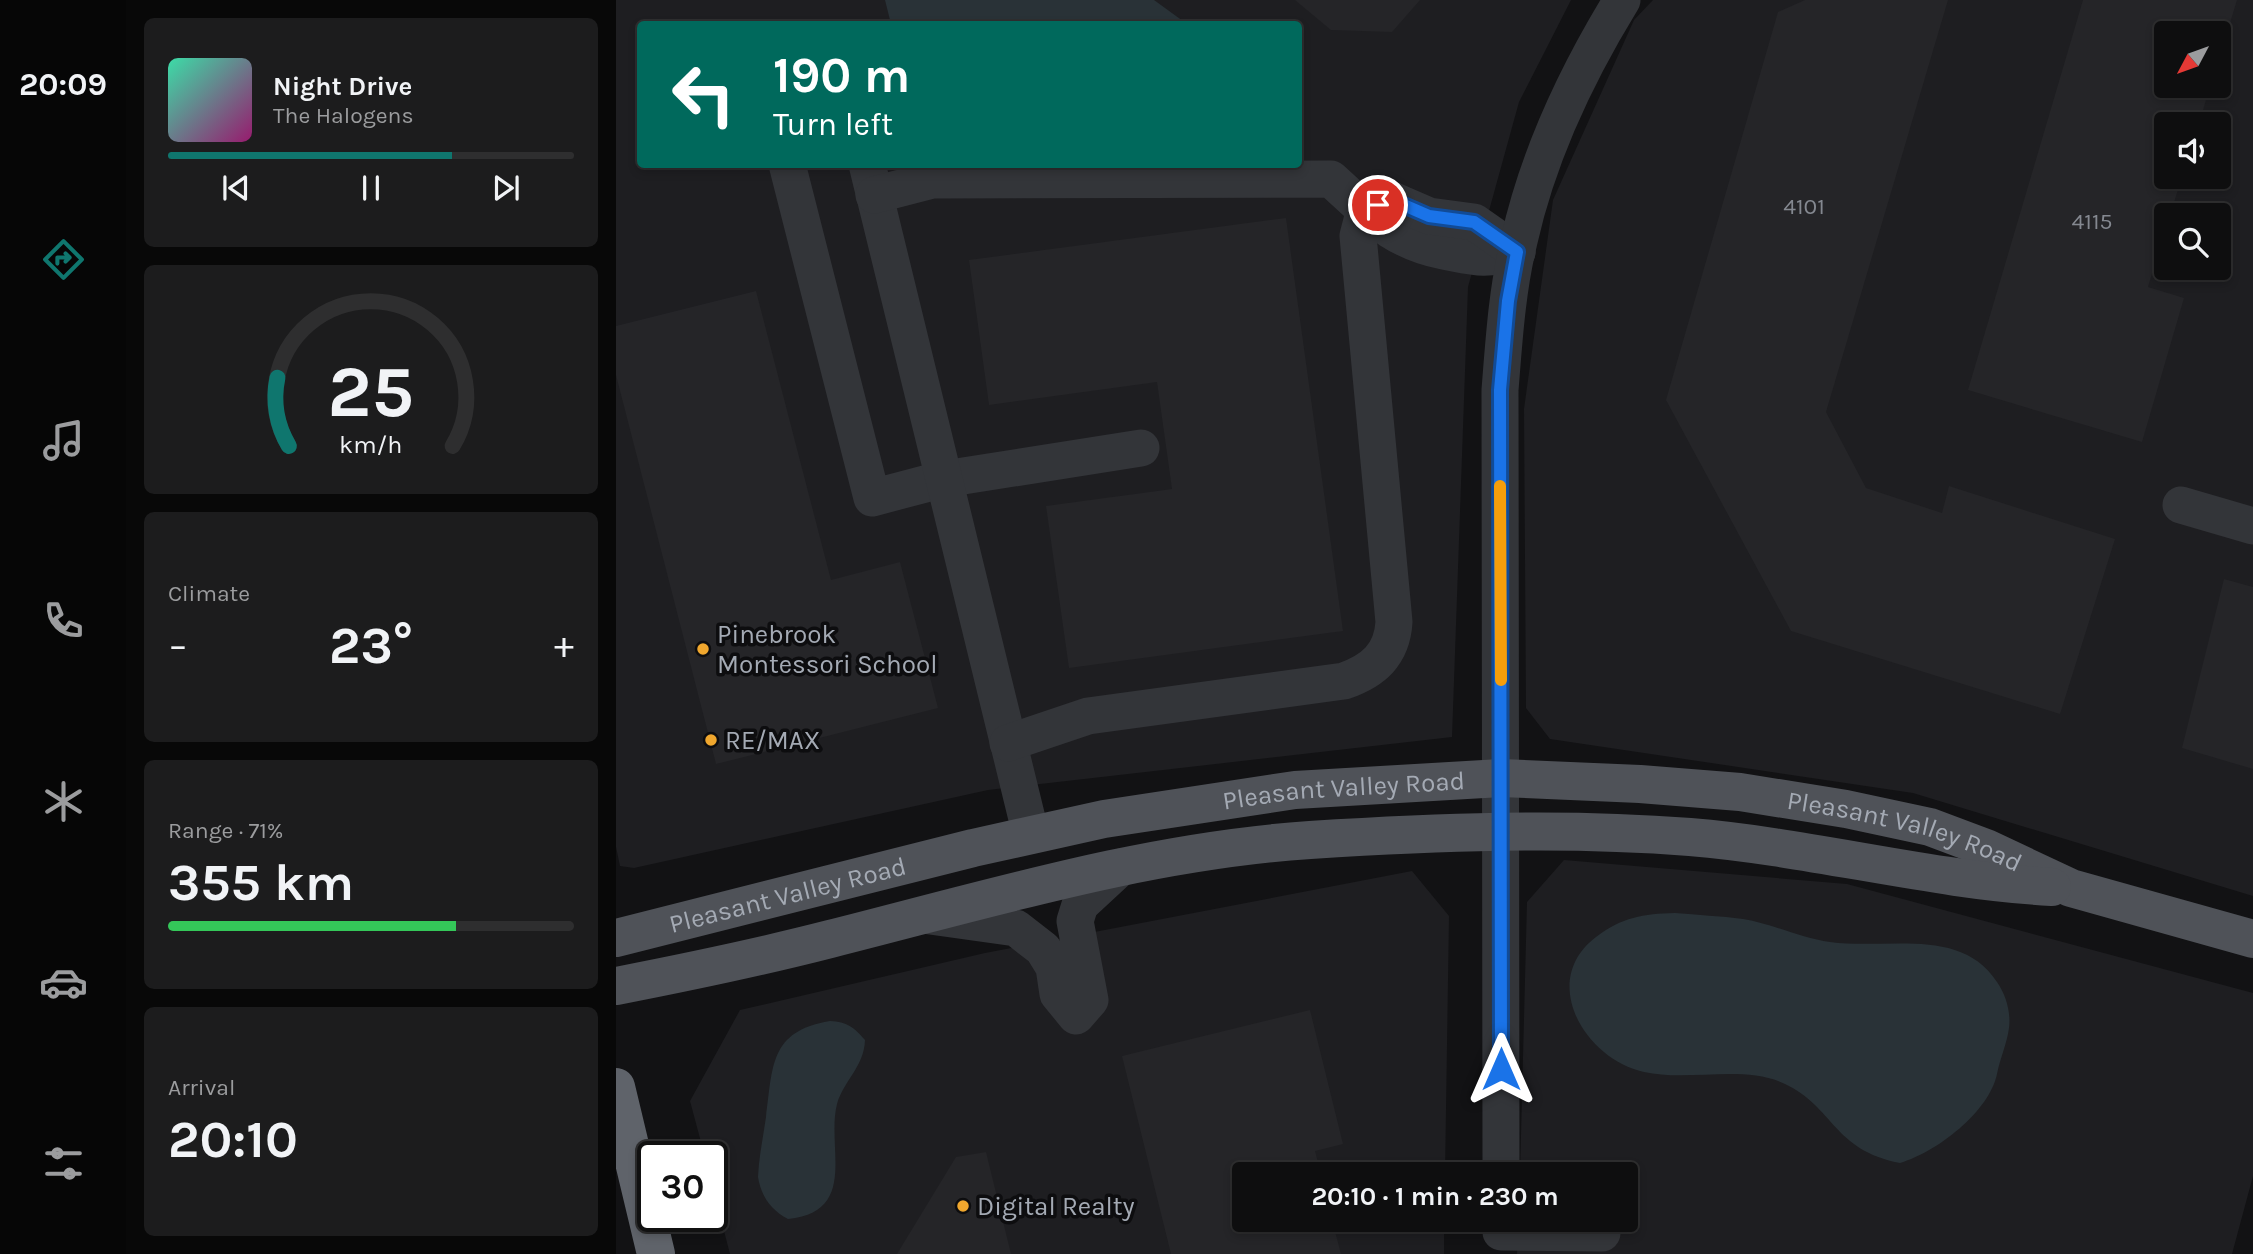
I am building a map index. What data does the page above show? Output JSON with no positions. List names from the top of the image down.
{
  "streets": {
    "main road": ["Pleasant Valley Road"]
  },
  "places": ["Pinebrook Montessori School", "RE/MAX", "Digital Realty"],
  "house_numbers": ["4101", "4115"],
  "north": "bottom left",
  "page": {
    "tabs": "20:09",
    "turn": ["190 m", "Turn left"],
    "song": ["Night Drive", "The Halogens"],
    "tile": [
      "Climate",
      ["Range · 71%", "355 km"],
      ["Arrival", "20:10"]
    ],
    "heat": ["−", "23°", "+"],
    "limit": "30",
    "trip": "20:10 · 1 min · 230 m",
    "gauge": ["25", "km/h"]
  }
}
